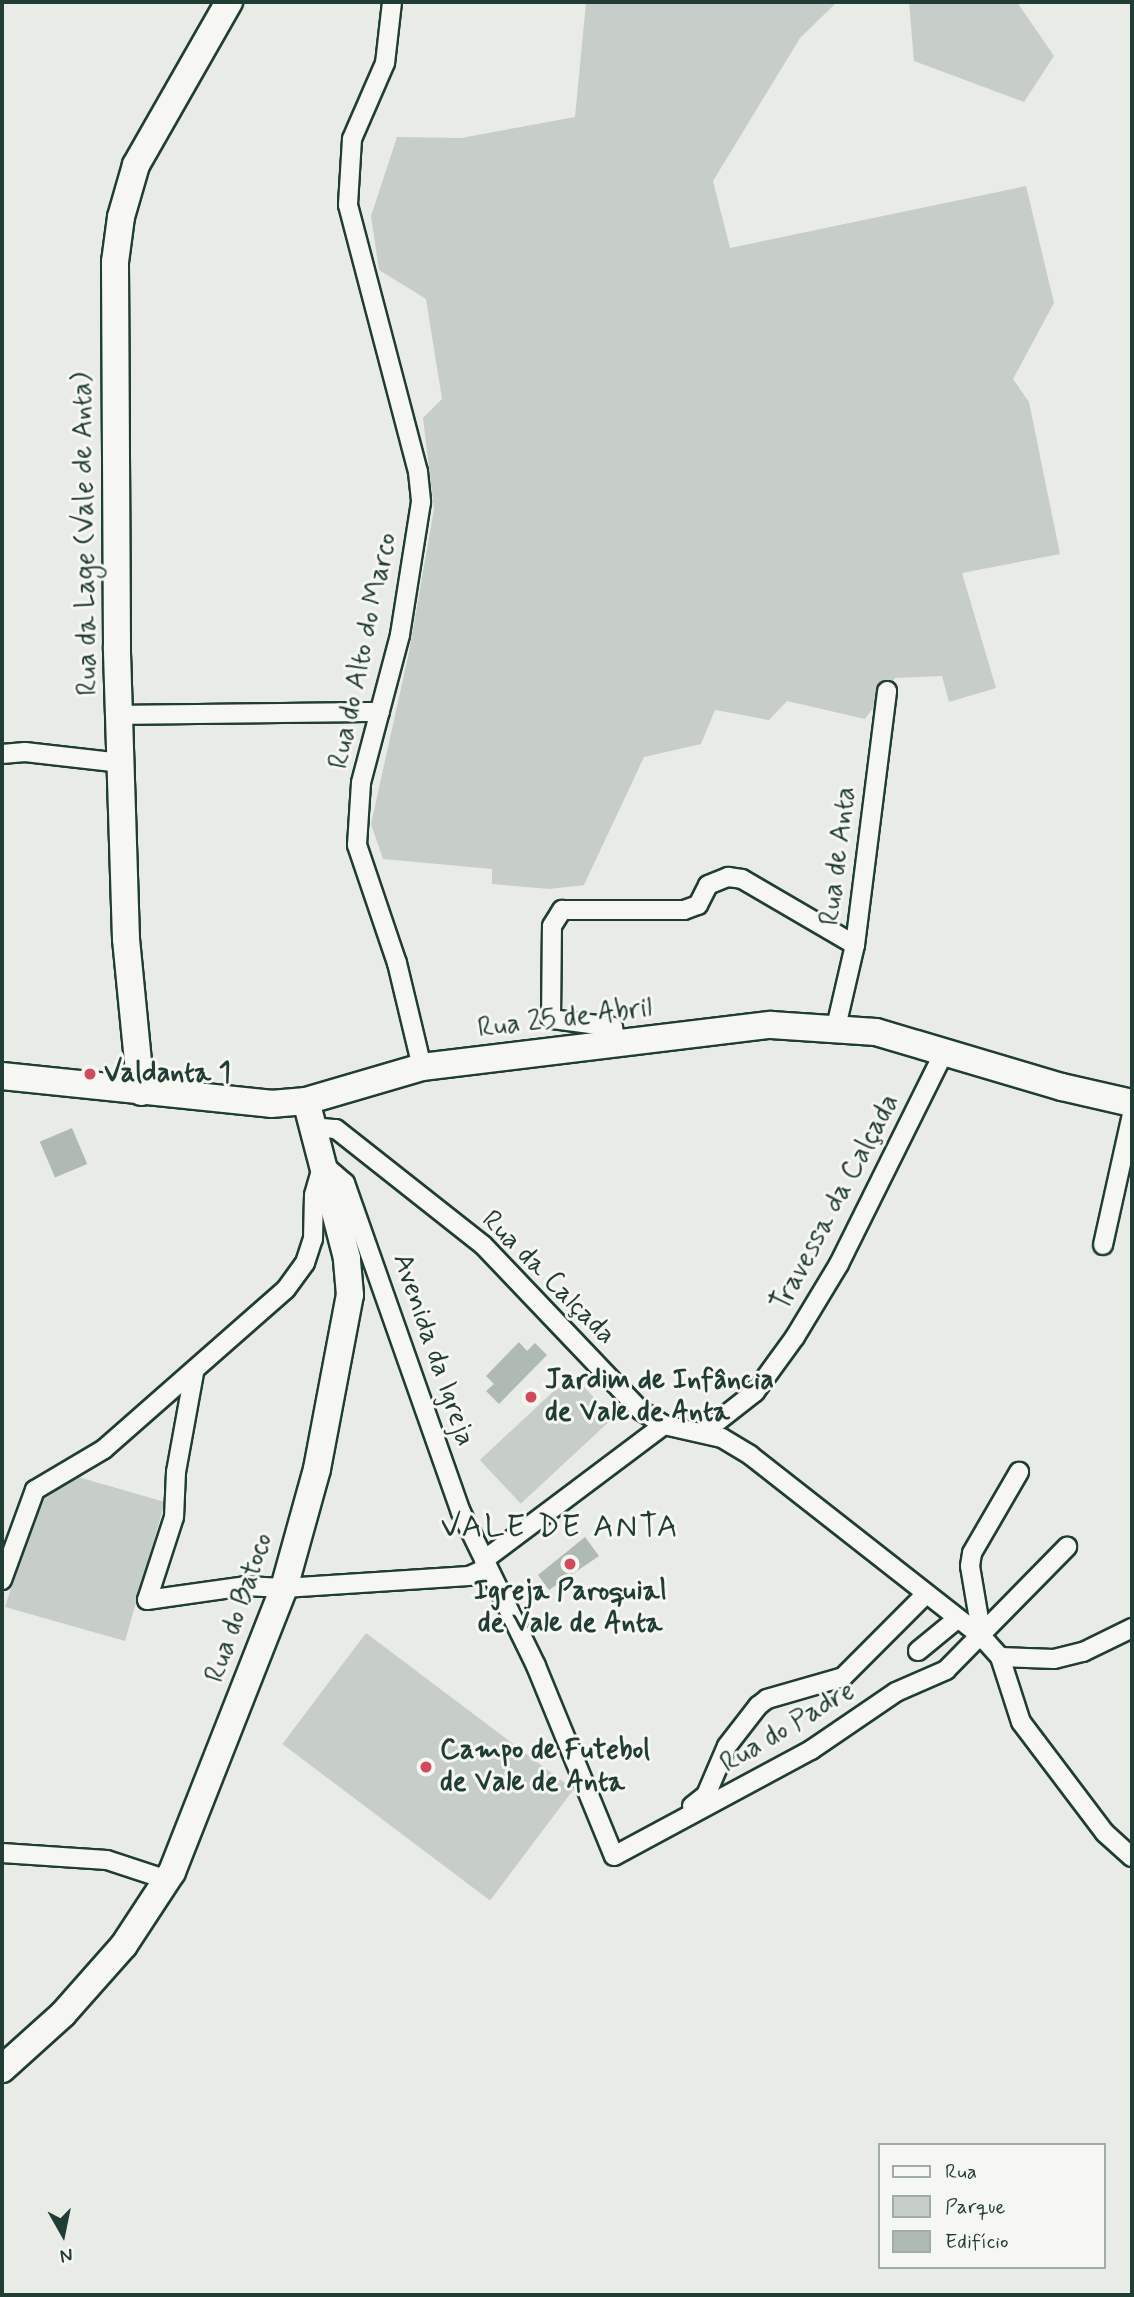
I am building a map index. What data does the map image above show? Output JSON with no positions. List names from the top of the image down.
{
  "streets": {
    "street": [
      "Rua da Lage (Vale de Anta)",
      "Rua do Alto do Marco",
      "Rua de Anta",
      "Rua 25 de Abril",
      "Travessa da Calçada",
      "Rua da Calçada",
      "Avenida da Igreja",
      "Rua do Batoco",
      "Rua do Padre"
    ]
  },
  "crossings": [
    ["Rua da Lage (Vale de Anta)", "Rua 25 de Abril"],
    ["Rua do Alto do Marco", "Rua 25 de Abril"],
    ["Rua de Anta", "Rua 25 de Abril"],
    ["Rua 25 de Abril", "Travessa da Calçada"],
    ["Rua 25 de Abril", "Rua do Batoco"],
    ["Travessa da Calçada", "Rua da Calçada"],
    ["Rua da Calçada", "Rua do Batoco"],
    ["Rua da Calçada", "Rua do Padre"],
    ["Avenida da Igreja", "Rua do Batoco"],
    ["Avenida da Igreja", "Rua do Padre"]
  ],
  "districts": ["VALE DE ANTA"],
  "places": [
    "Valdanta 1",
    "Jardim de Infância de Vale de Anta",
    "Igreja Paroquial de Vale de Anta",
    "Campo de Futebol de Vale de Anta"
  ],
  "legend": ["Rua", "Parque", "Edifício"],
  "north": "bottom"
}
